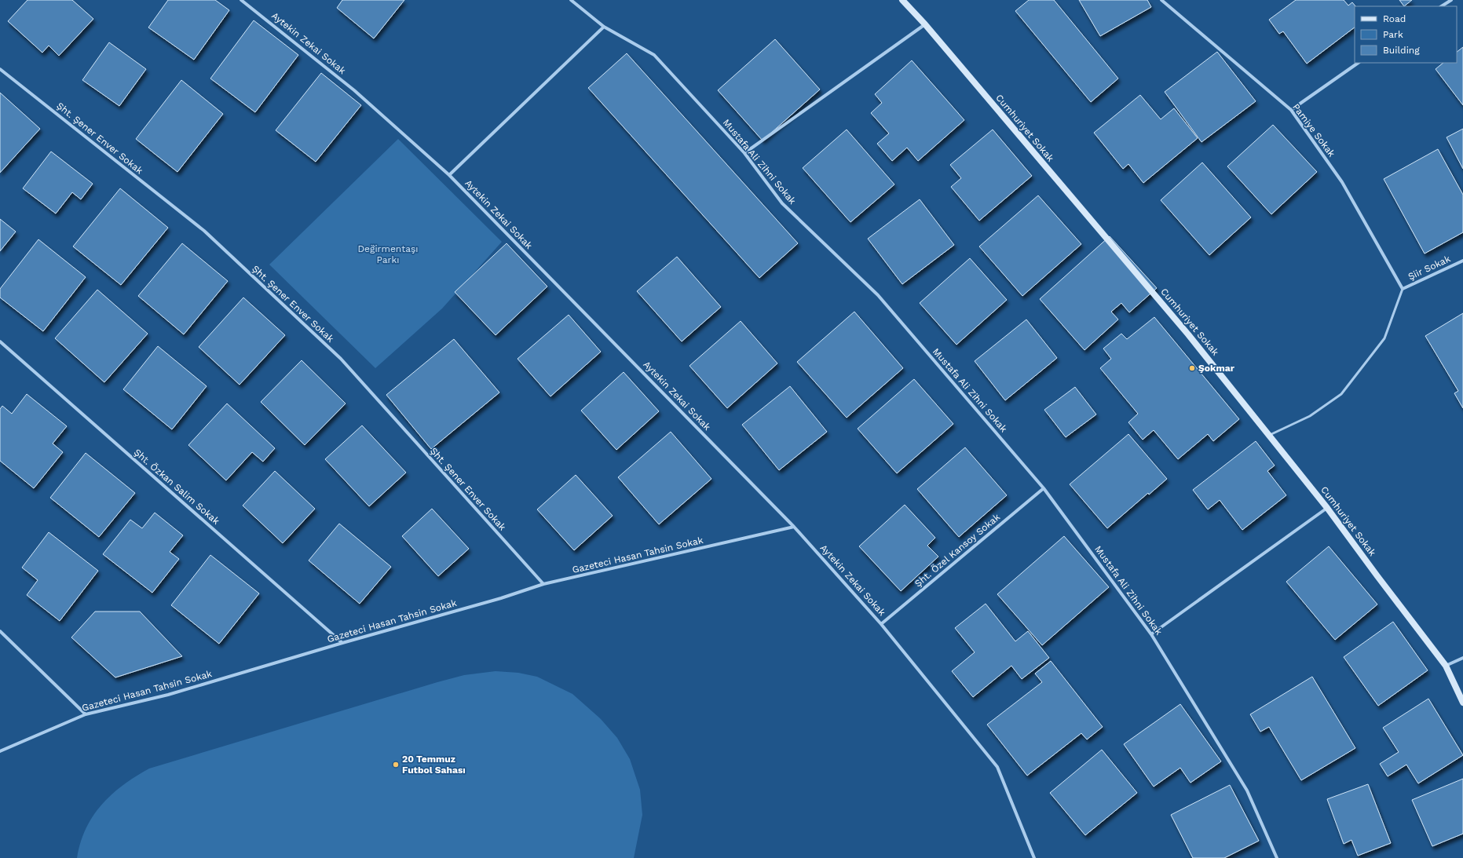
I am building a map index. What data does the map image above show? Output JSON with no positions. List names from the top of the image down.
{
  "streets": {
    "street": [
      "Aytekin Zekai Sokak",
      "Cumhuriyet Sokak",
      "Pamiye Sokak",
      "Şht. Şener Enver Sokak",
      "Mustafa Ali Zihni Sokak",
      "Şiir Sokak",
      "Şht. Özkan Salim Sokak",
      "Şht. Özel Kansoy Sokak",
      "Gazeteci Hasan Tahsin Sokak"
    ]
  },
  "crossings": [
    ["Aytekin Zekai Sokak", "Şht. Özel Kansoy Sokak"],
    ["Aytekin Zekai Sokak", "Gazeteci Hasan Tahsin Sokak"],
    ["Pamiye Sokak", "Şiir Sokak"],
    ["Şht. Şener Enver Sokak", "Gazeteci Hasan Tahsin Sokak"],
    ["Mustafa Ali Zihni Sokak", "Şht. Özel Kansoy Sokak"],
    ["Şht. Özkan Salim Sokak", "Gazeteci Hasan Tahsin Sokak"]
  ],
  "parks": ["Değirmentaşı Parkı"],
  "places": ["Şokmar", "20 Temmuz Futbol Sahası"],
  "legend": ["Road", "Park", "Building"]
}
